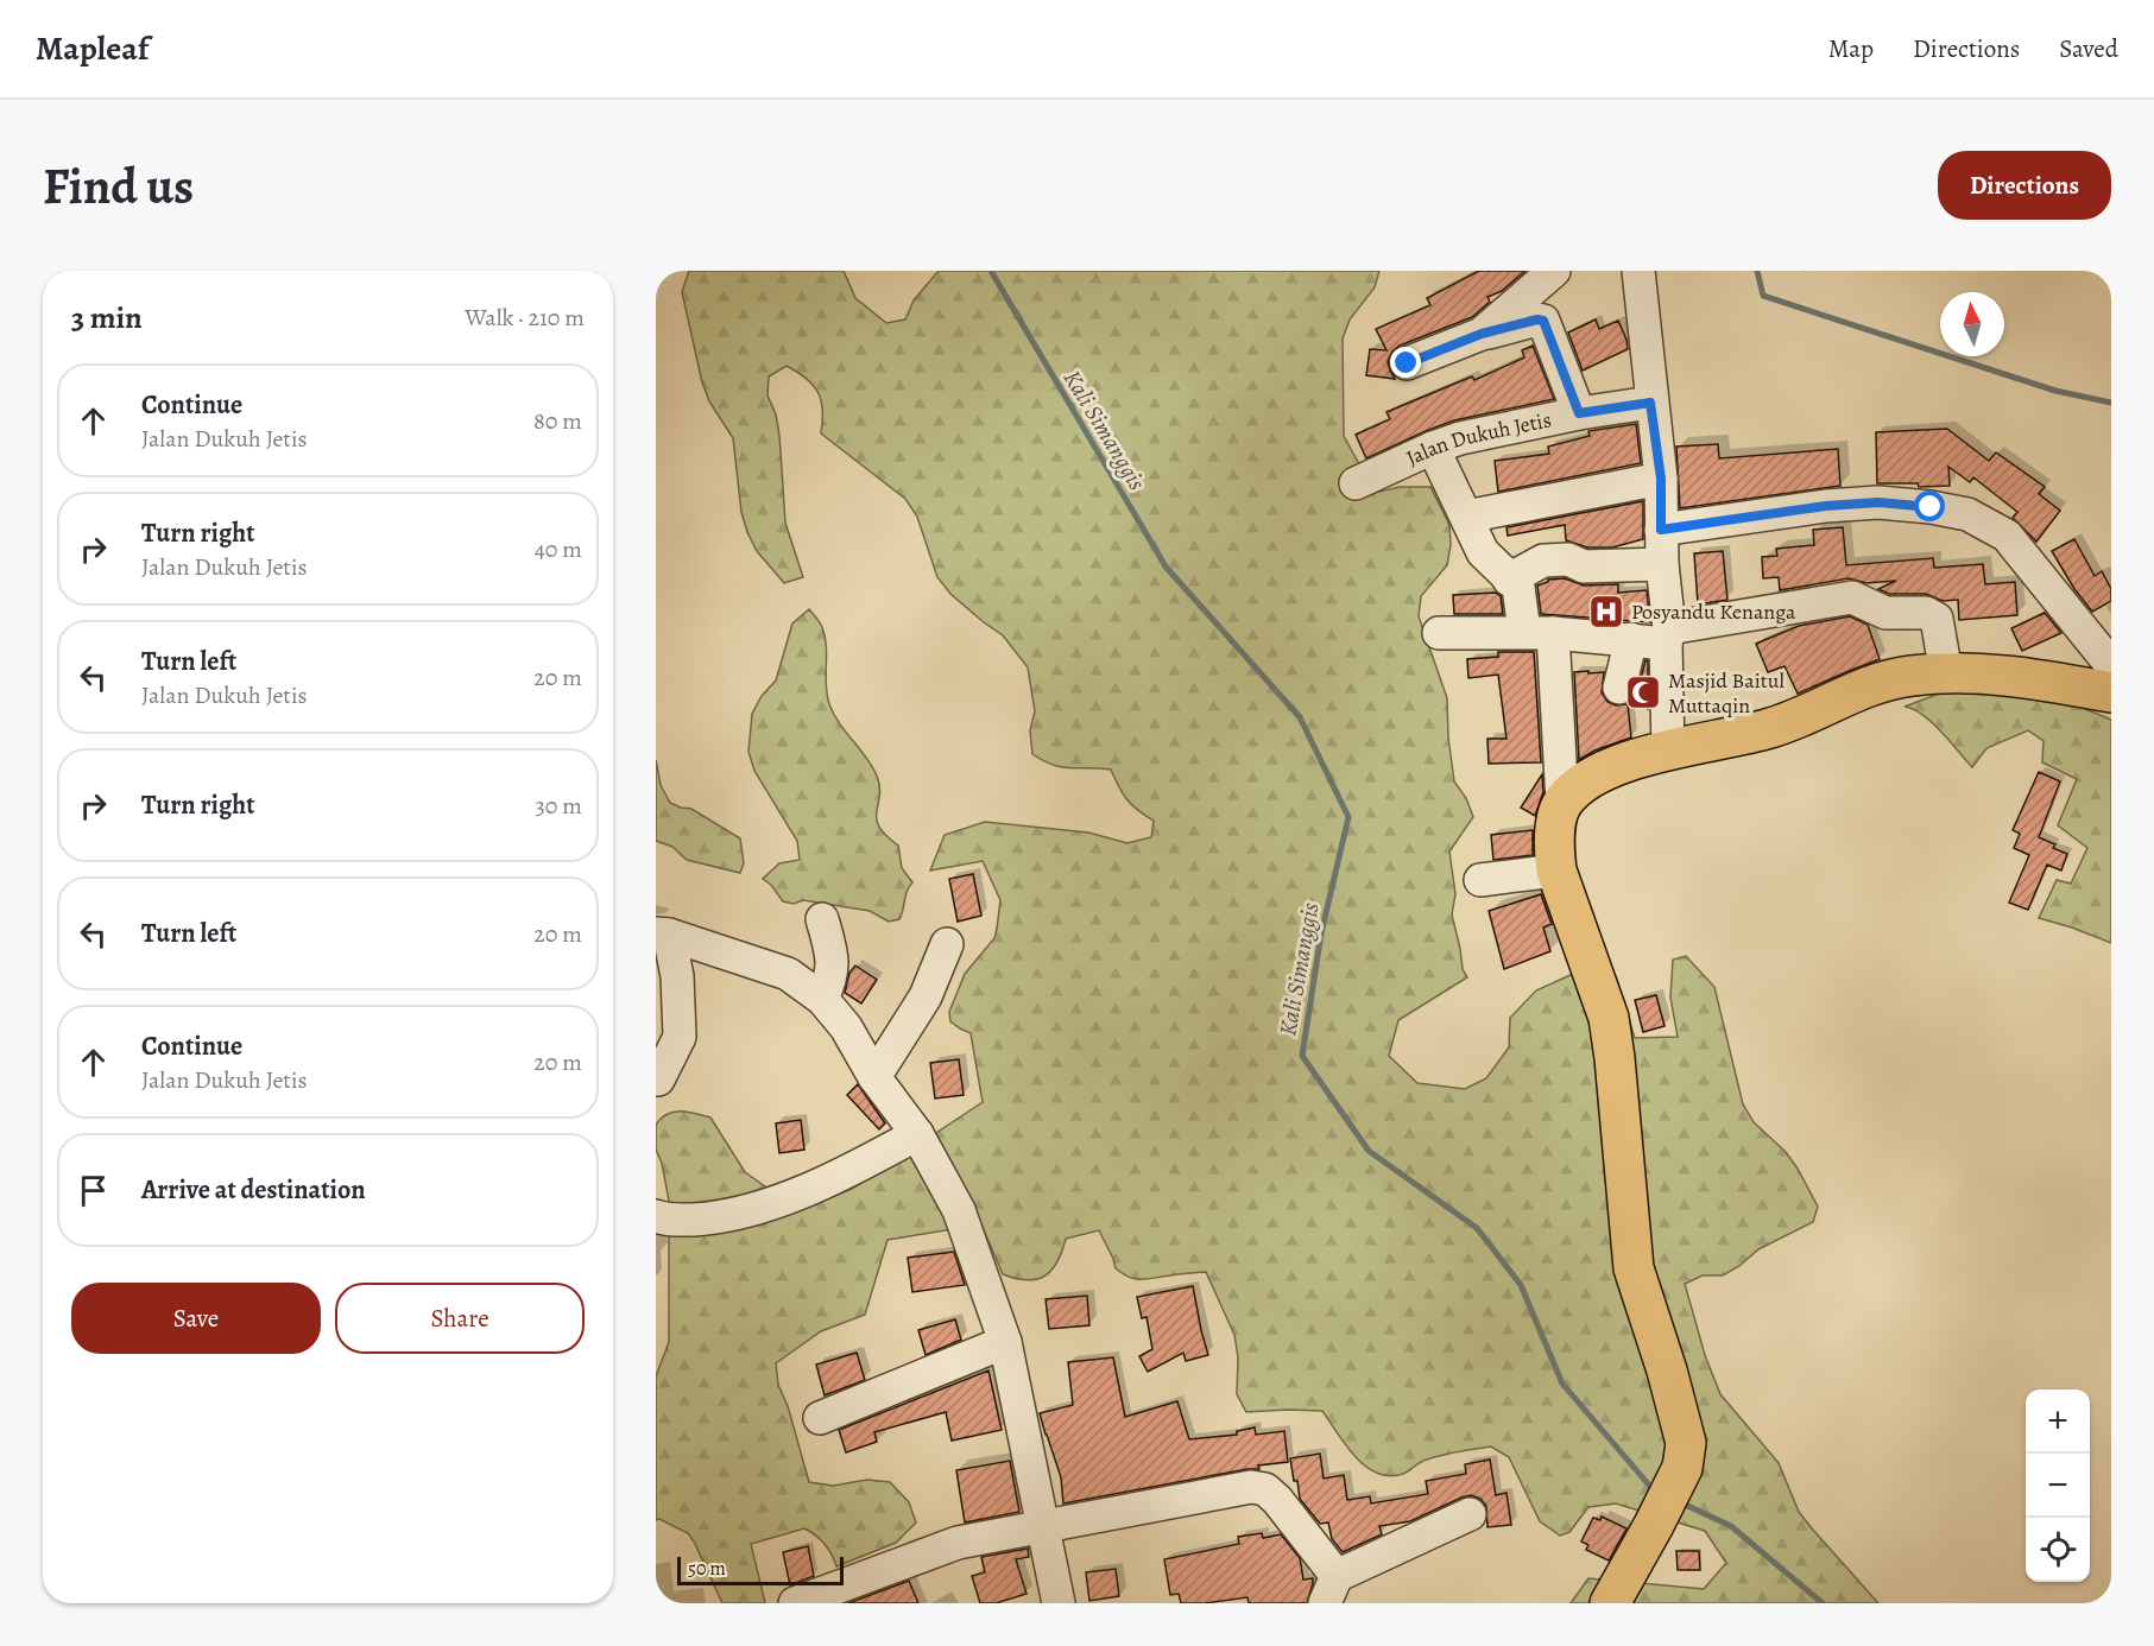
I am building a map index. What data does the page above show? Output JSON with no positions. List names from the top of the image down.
{
  "streets": {
    "street": ["Jalan Dukuh Jetis"]
  },
  "water": ["Kali Simanggis"],
  "places": {
    "hospital": ["Posyandu Kenanga"],
    "mosque": ["Masjid Baitul Muttaqin"]
  },
  "scale_bar": "50 m",
  "north": "top",
  "page": {
    "header": "Mapleaf",
    "nav": ["Map", "Directions", "Saved"],
    "buttons": [
      "Directions",
      ["Save", "Share"]
    ],
    "title": "Find us",
    "heading": ["3 min", "Walk · 210 m"],
    "list": [
      ["Continue", "Jalan Dukuh Jetis", "80 m"],
      ["Turn right", "Jalan Dukuh Jetis", "40 m"],
      ["Turn left", "Jalan Dukuh Jetis", "20 m"],
      ["Turn right", "30 m"],
      ["Turn left", "20 m"],
      ["Continue", "Jalan Dukuh Jetis", "20 m"],
      "Arrive at destination"
    ],
    "map_buttons": ["+", "−"],
    "scale": "50 m"
  }
}
